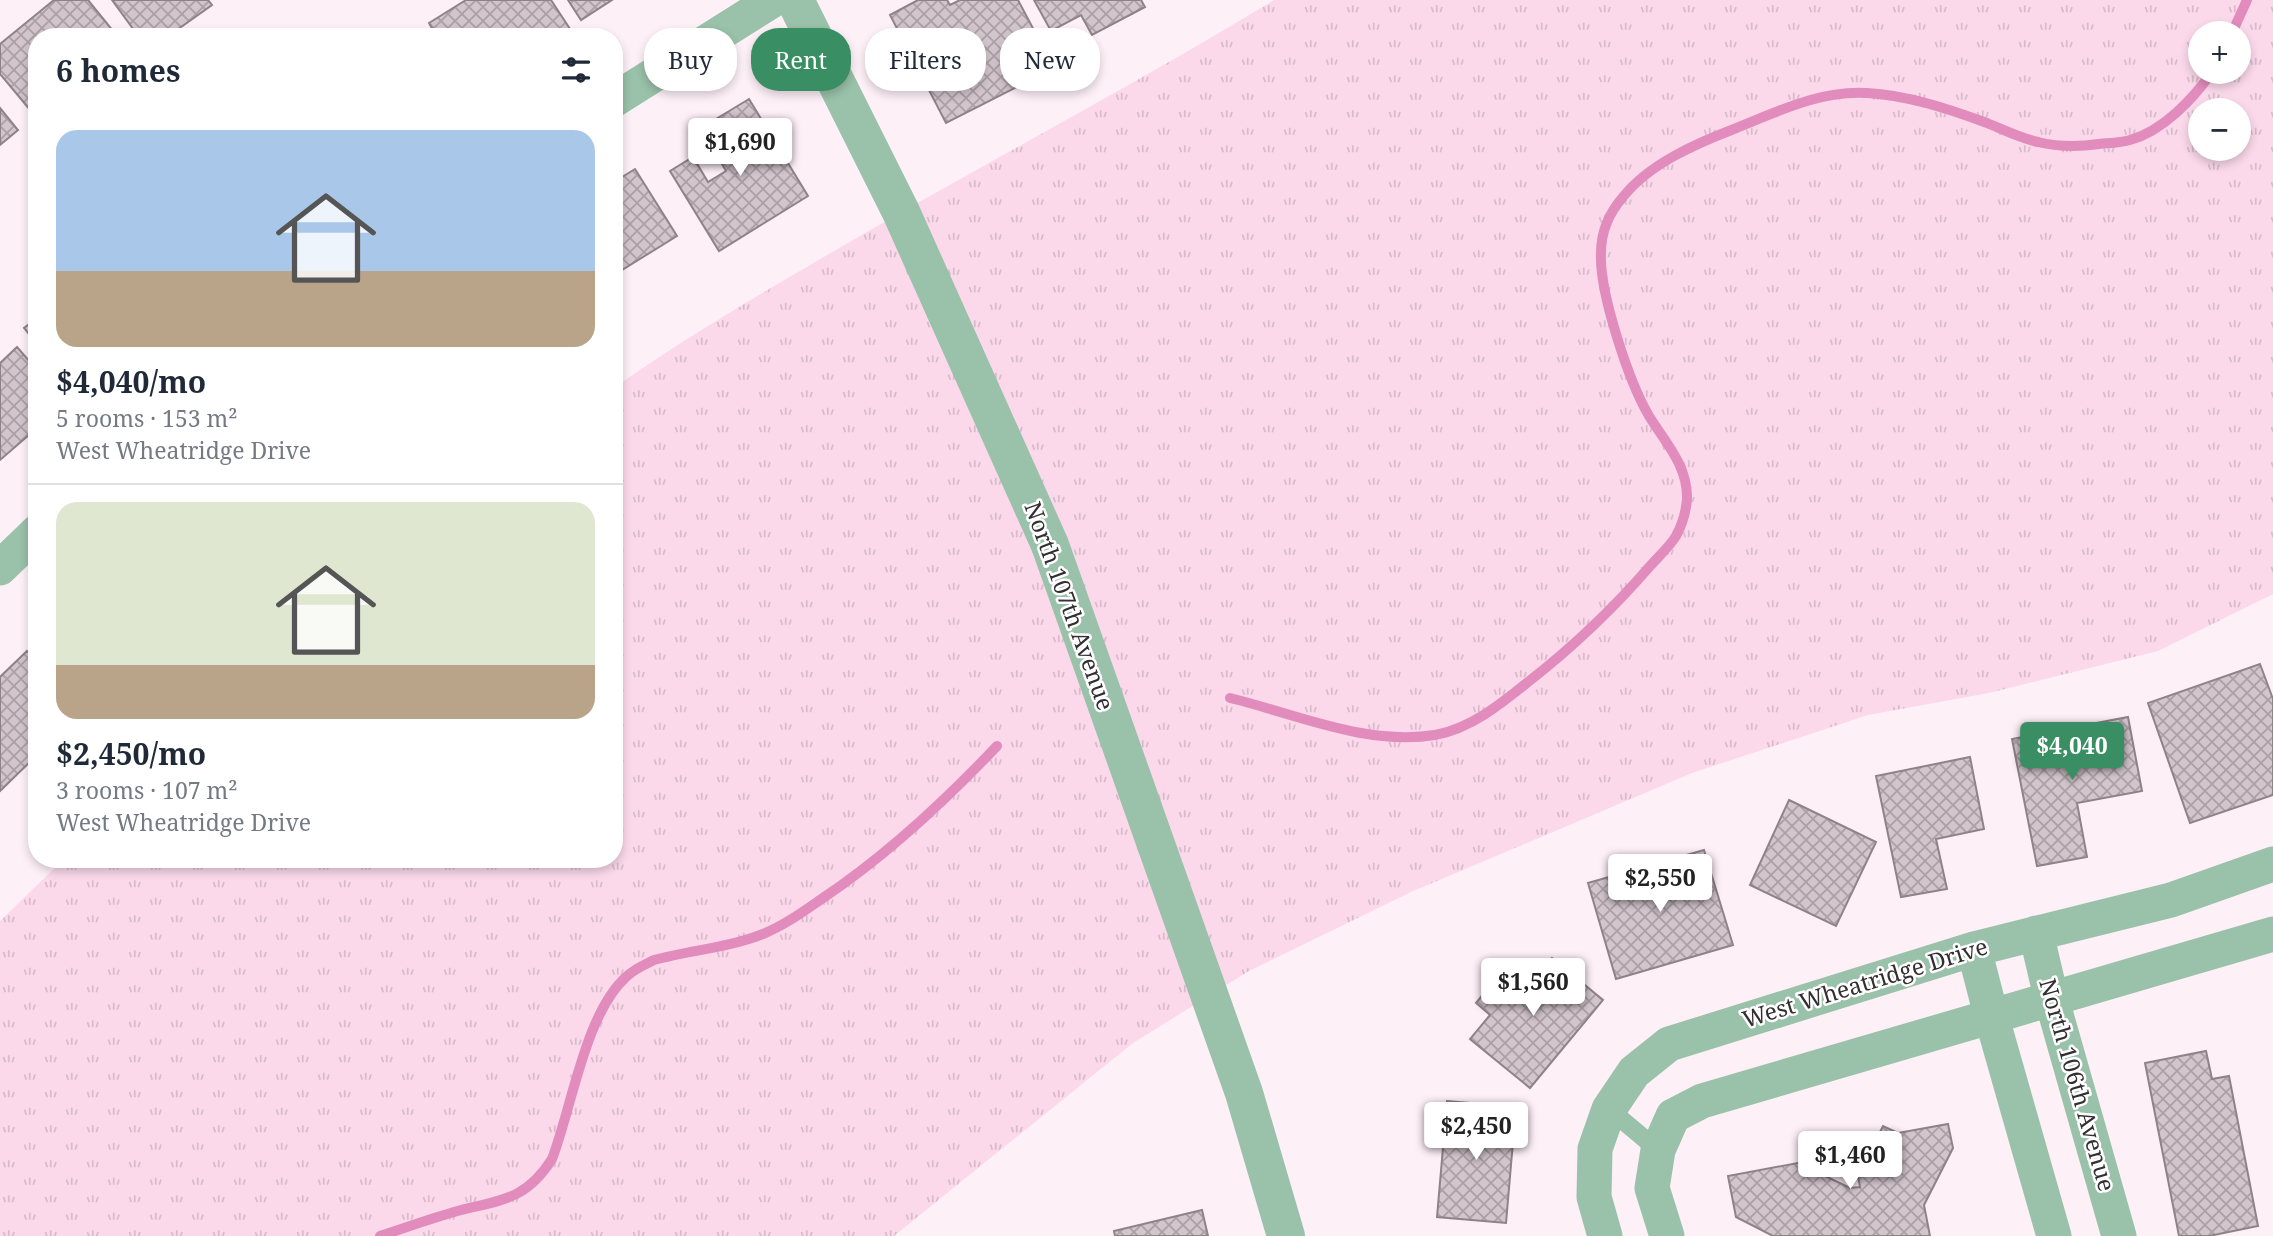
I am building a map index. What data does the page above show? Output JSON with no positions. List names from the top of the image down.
{
  "streets": {
    "street": ["North 107th Avenue", "West Wheatridge Drive", "North 106th Avenue"]
  },
  "crossings": [
    ["West Wheatridge Drive", "North 106th Avenue"]
  ],
  "page": {
    "map_buttons": ["+", "−"],
    "chip": [
      "Buy",
      "Rent",
      "Filters",
      "New"
    ],
    "heading": "6 homes",
    "list": [
      {
        "name": "$4,040/mo",
        "note": "5 rooms · 153 m² · West Wheatridge Drive"
      },
      {
        "name": "$2,450/mo",
        "note": "3 rooms · 107 m² · West Wheatridge Drive"
      }
    ],
    "price": [
      "$1,690",
      "$4,040",
      "$2,550",
      "$1,560",
      "$2,450",
      "$1,460"
    ]
  }
}
